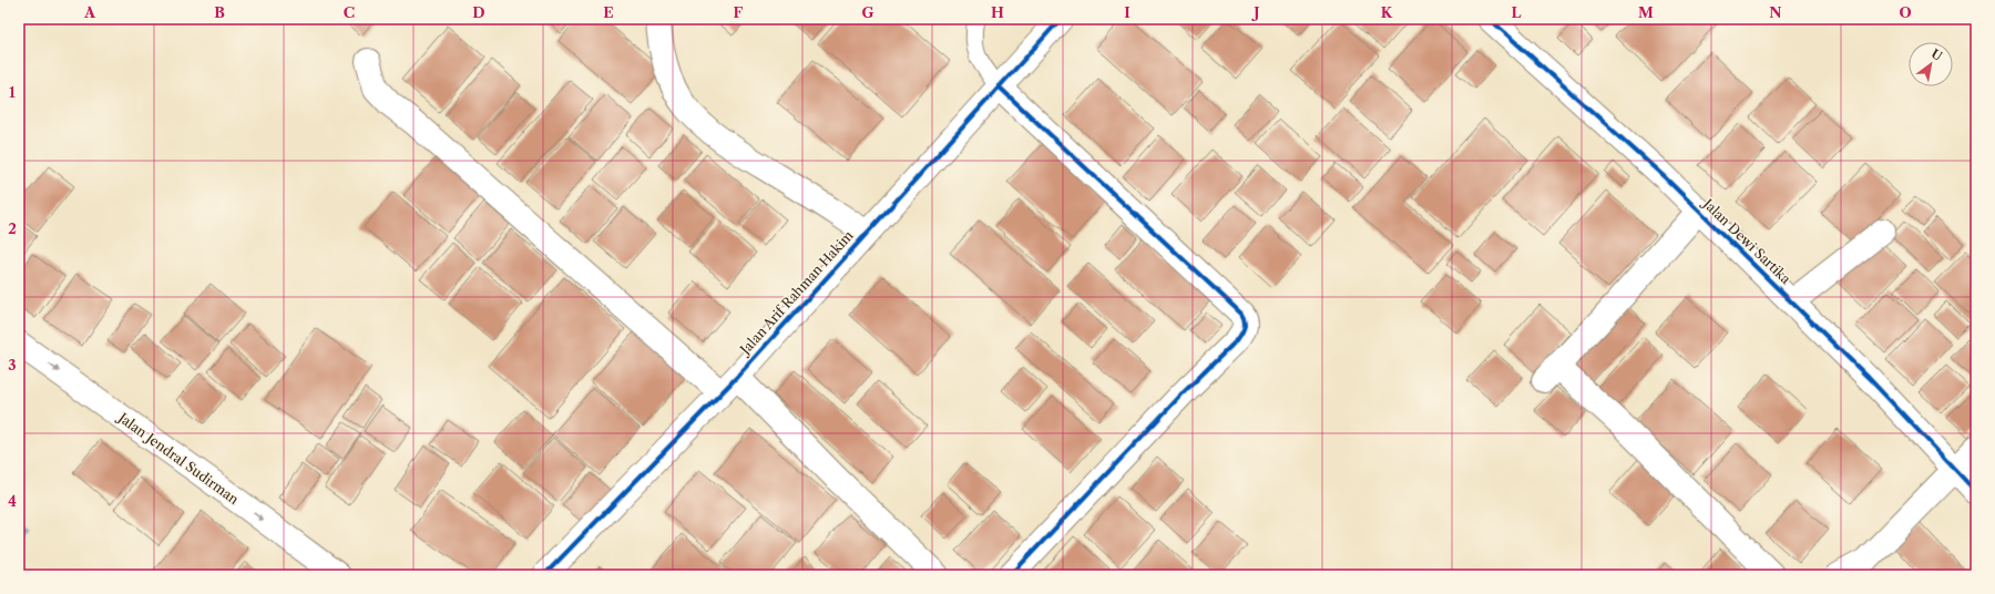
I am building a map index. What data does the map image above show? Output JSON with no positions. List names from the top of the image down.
{
  "streets": {
    "street": ["Jalan Dewi Sartika", "Jalan Arif Rahman Hakim", "Jalan Jendral Sudirman"]
  },
  "one_way": ["Jalan Jendral Sudirman"],
  "north": "top right",
  "grid": {
    "columns": [
      "A",
      "B",
      "C",
      "D",
      "E",
      "F",
      "G",
      "H",
      "I",
      "J",
      "K",
      "L",
      "M",
      "N",
      "O"
    ],
    "rows": [
      "1",
      "2",
      "3",
      "4"
    ]
  }
}
